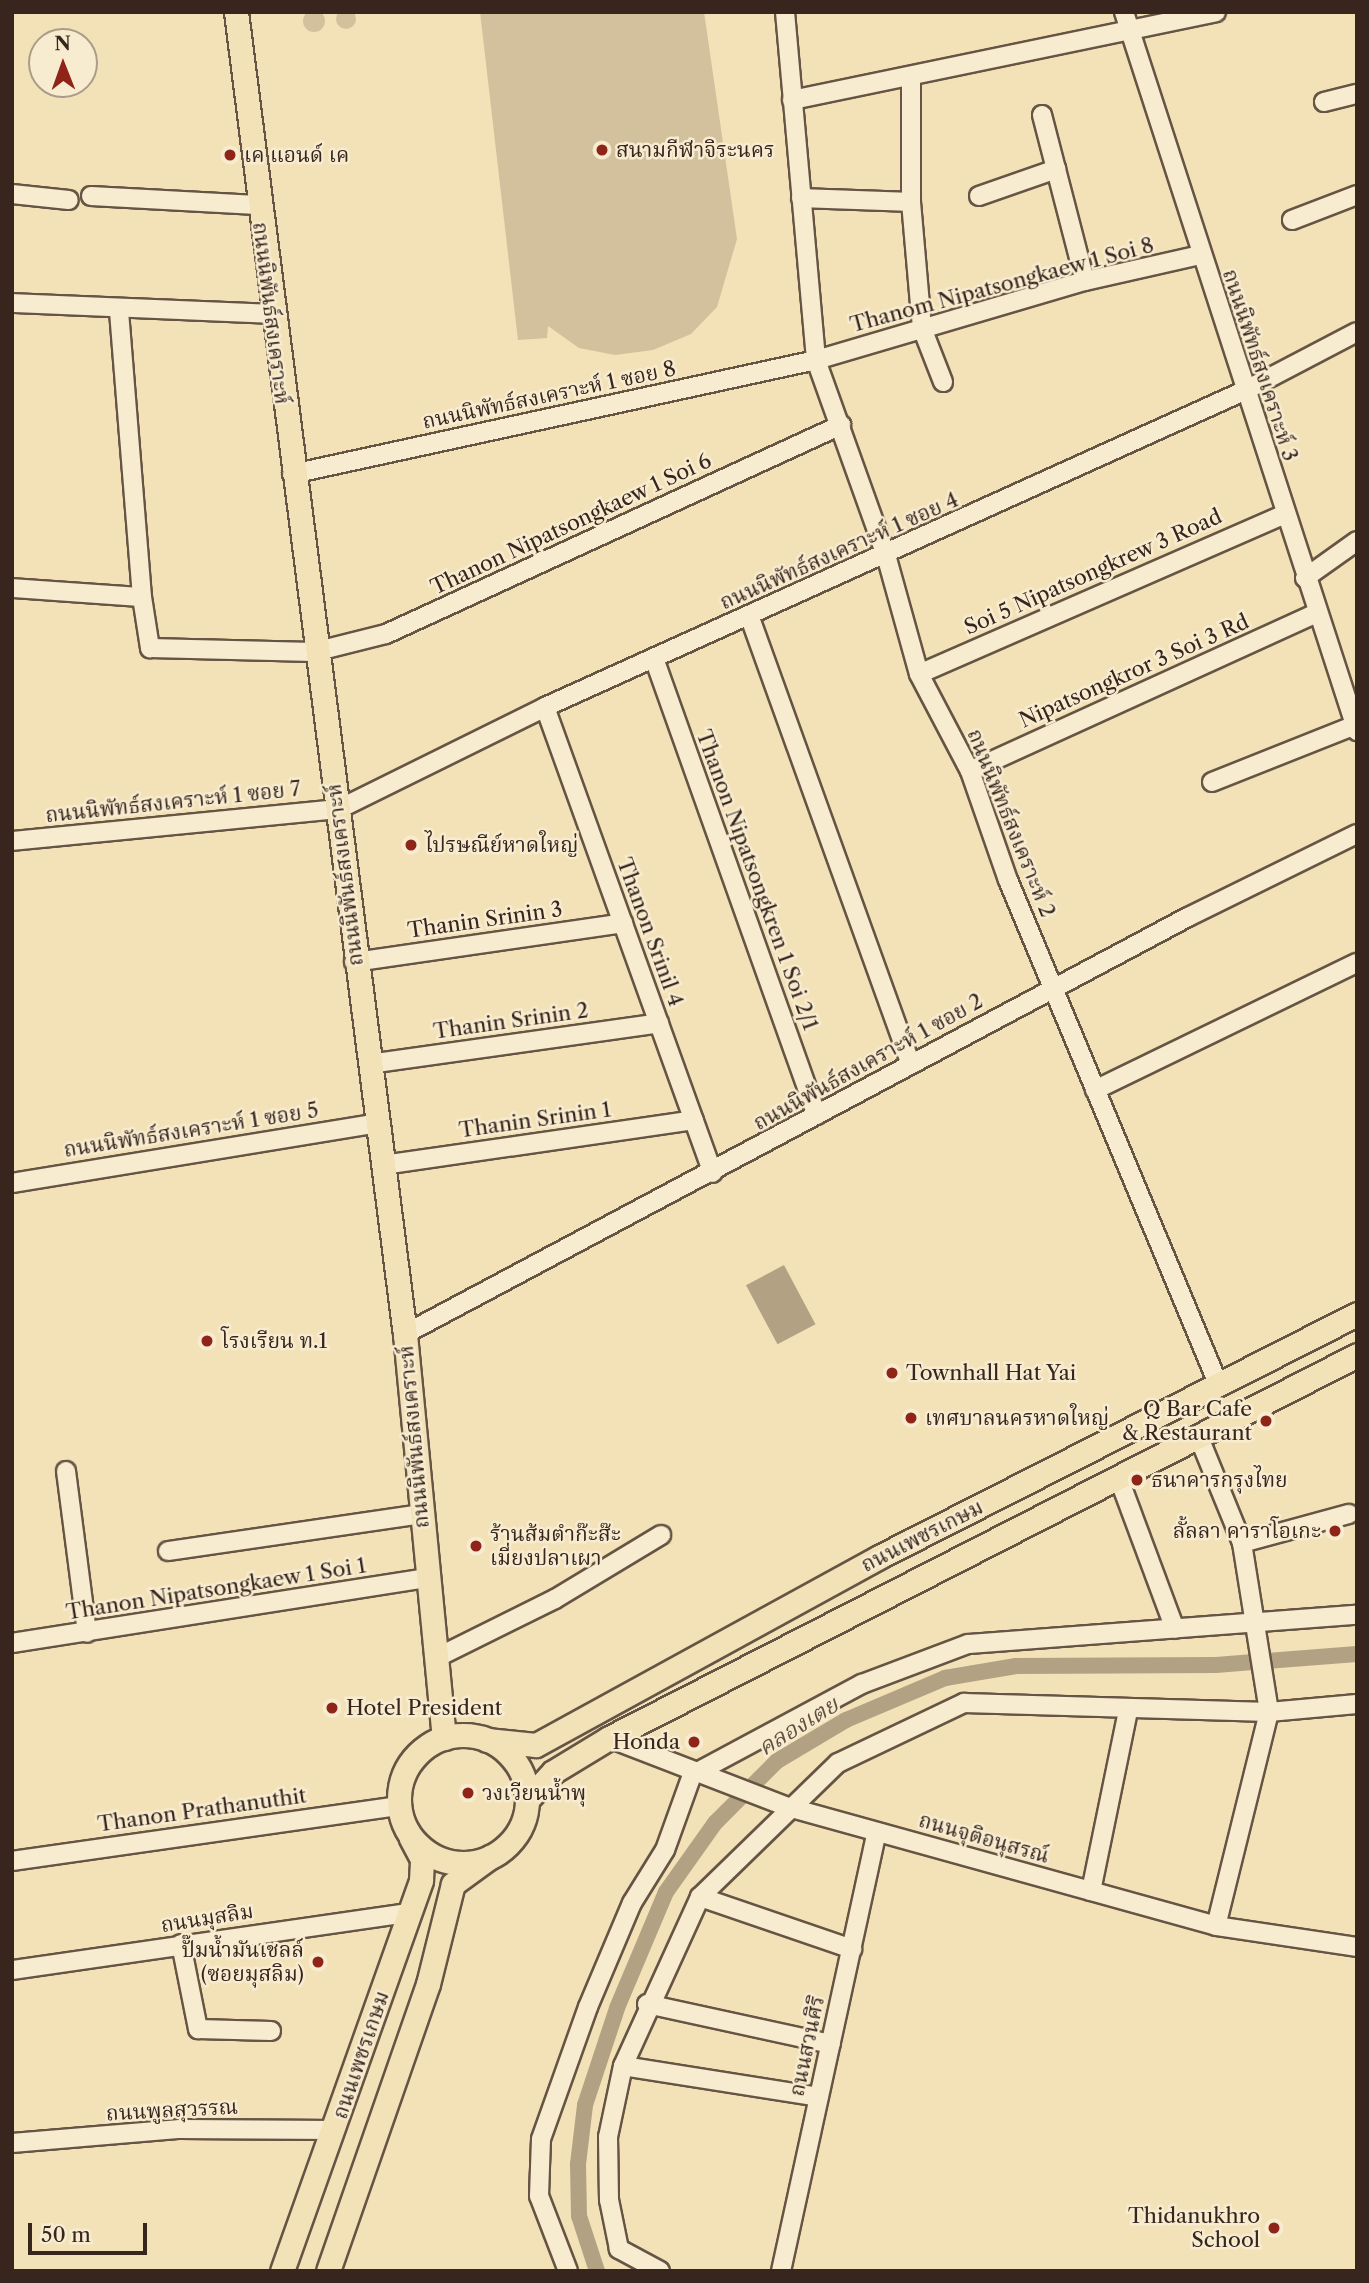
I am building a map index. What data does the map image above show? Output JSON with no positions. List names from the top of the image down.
{
  "streets": {
    "main road": ["ถนนนิพันธ์สงเคราะห์", "ถนนเพชรเกษม"],
    "street": [
      "Thanom Nipatsongkaew 1 Soi 8",
      "ถนนนิพัทธ์สงเคราะห์ 3",
      "ถนนนิพัทธ์สงเคราะห์ 1 ซอย 8",
      "Thanon Nipatsongkaew 1 Soi 6",
      "ถนนนิพัทธ์สงเคราะห์ 1 ซอย 4",
      "Soi 5 Nipatsongkrew 3 Road",
      "Nipatsongkror 3 Soi 3 Rd",
      "ถนนนิพัทธ์สงเคราะห์ 1 ซอย 7",
      "ถนนนิพัทธ์สงเคราะห์ 2",
      "Thanon Nipatsongkren 1 Soi 2/1",
      "Thanin Srinin 3",
      "Thanon Srinil 4",
      "Thanin Srinin 2",
      "ถนนนิพันธ์สงเคราะห์ 1 ซอย 2",
      "Thanin Srinin 1",
      "ถนนนิพัทธ์สงเคราะห์ 1 ซอย 5",
      "Thanon Nipatsongkaew 1 Soi 1",
      "Thanon Prathanuthit",
      "ถนนจุติอนุสรณ์",
      "ถนนมุสลิม",
      "ถนนสวนศิริ",
      "ถนนพูลสุวรรณ"
    ]
  },
  "crossings": [
    ["Thanom Nipatsongkaew 1 Soi 8", "ถนนนิพัทธ์สงเคราะห์ 3"],
    ["Thanom Nipatsongkaew 1 Soi 8", "ถนนนิพัทธ์สงเคราะห์ 1 ซอย 8"],
    ["Thanom Nipatsongkaew 1 Soi 8", "ถนนนิพัทธ์สงเคราะห์ 2"],
    ["ถนนนิพันธ์สงเคราะห์", "ถนนนิพัทธ์สงเคราะห์ 1 ซอย 8"],
    ["ถนนนิพันธ์สงเคราะห์", "Thanon Nipatsongkaew 1 Soi 6"],
    ["ถนนนิพันธ์สงเคราะห์", "ถนนนิพัทธ์สงเคราะห์ 1 ซอย 4"],
    ["ถนนนิพันธ์สงเคราะห์", "ถนนนิพัทธ์สงเคราะห์ 1 ซอย 7"],
    ["ถนนนิพันธ์สงเคราะห์", "Thanin Srinin 3"],
    ["ถนนนิพันธ์สงเคราะห์", "Thanin Srinin 2"],
    ["ถนนนิพันธ์สงเคราะห์", "ถนนนิพันธ์สงเคราะห์ 1 ซอย 2"],
    ["ถนนนิพันธ์สงเคราะห์", "Thanin Srinin 1"],
    ["ถนนนิพันธ์สงเคราะห์", "ถนนนิพัทธ์สงเคราะห์ 1 ซอย 5"],
    ["ถนนนิพันธ์สงเคราะห์", "ถนนเพชรเกษม"],
    ["ถนนนิพันธ์สงเคราะห์", "Thanon Nipatsongkaew 1 Soi 1"],
    ["ถนนนิพันธ์สงเคราะห์", "Thanon Prathanuthit"],
    ["ถนนนิพัทธ์สงเคราะห์ 3", "ถนนนิพัทธ์สงเคราะห์ 1 ซอย 4"],
    ["ถนนนิพัทธ์สงเคราะห์ 3", "Soi 5 Nipatsongkrew 3 Road"],
    ["ถนนนิพัทธ์สงเคราะห์ 3", "Nipatsongkror 3 Soi 3 Rd"],
    ["ถนนนิพัทธ์สงเคราะห์ 1 ซอย 8", "ถนนนิพัทธ์สงเคราะห์ 2"],
    ["Thanon Nipatsongkaew 1 Soi 6", "ถนนนิพัทธ์สงเคราะห์ 2"],
    ["ถนนนิพัทธ์สงเคราะห์ 1 ซอย 4", "ถนนนิพัทธ์สงเคราะห์ 1 ซอย 7"],
    ["ถนนนิพัทธ์สงเคราะห์ 1 ซอย 4", "ถนนนิพัทธ์สงเคราะห์ 2"],
    ["ถนนนิพัทธ์สงเคราะห์ 1 ซอย 4", "Thanon Nipatsongkren 1 Soi 2/1"],
    ["ถนนนิพัทธ์สงเคราะห์ 1 ซอย 4", "Thanon Srinil 4"],
    ["Soi 5 Nipatsongkrew 3 Road", "ถนนนิพัทธ์สงเคราะห์ 2"],
    ["Nipatsongkror 3 Soi 3 Rd", "ถนนนิพัทธ์สงเคราะห์ 2"],
    ["ถนนนิพัทธ์สงเคราะห์ 2", "ถนนนิพันธ์สงเคราะห์ 1 ซอย 2"],
    ["ถนนนิพัทธ์สงเคราะห์ 2", "ถนนเพชรเกษม"],
    ["Thanon Nipatsongkren 1 Soi 2/1", "ถนนนิพันธ์สงเคราะห์ 1 ซอย 2"],
    ["Thanin Srinin 3", "Thanon Srinil 4"],
    ["Thanon Srinil 4", "Thanin Srinin 2"],
    ["Thanon Srinil 4", "ถนนนิพันธ์สงเคราะห์ 1 ซอย 2"],
    ["Thanon Srinil 4", "Thanin Srinin 1"],
    ["ถนนเพชรเกษม", "Thanon Prathanuthit"],
    ["ถนนเพชรเกษม", "ถนนจุติอนุสรณ์"],
    ["ถนนเพชรเกษม", "ถนนมุสลิม"],
    ["ถนนเพชรเกษม", "ถนนพูลสุวรรณ"],
    ["ถนนจุติอนุสรณ์", "ถนนสวนศิริ"]
  ],
  "water": ["คลองเตย"],
  "places": [
    "สนามกีฬาจิระนคร",
    "เค แอนด์ เค",
    "ไปรษณีย์หาดใหญ่",
    "โรงเรียน ท.1",
    "Townhall Hat Yai",
    "เทศบาลนครหาดใหญ่",
    "Q Bar Cafe & Restaurant",
    "ธนาคารกรุงไทย",
    "ลั้ลลา คาราโอเกะ",
    "ร้านส้มตำก๊ะส๊ะ เมี่ยงปลาเผา",
    "Hotel President",
    "Honda",
    "วงเวียนน้ำพุ",
    "ปั๊มน้ำมันเชลล์ (ซอยมุสลิม)",
    "Thidanukhro School"
  ],
  "scale_bar": "50 m",
  "north": "top"
}
